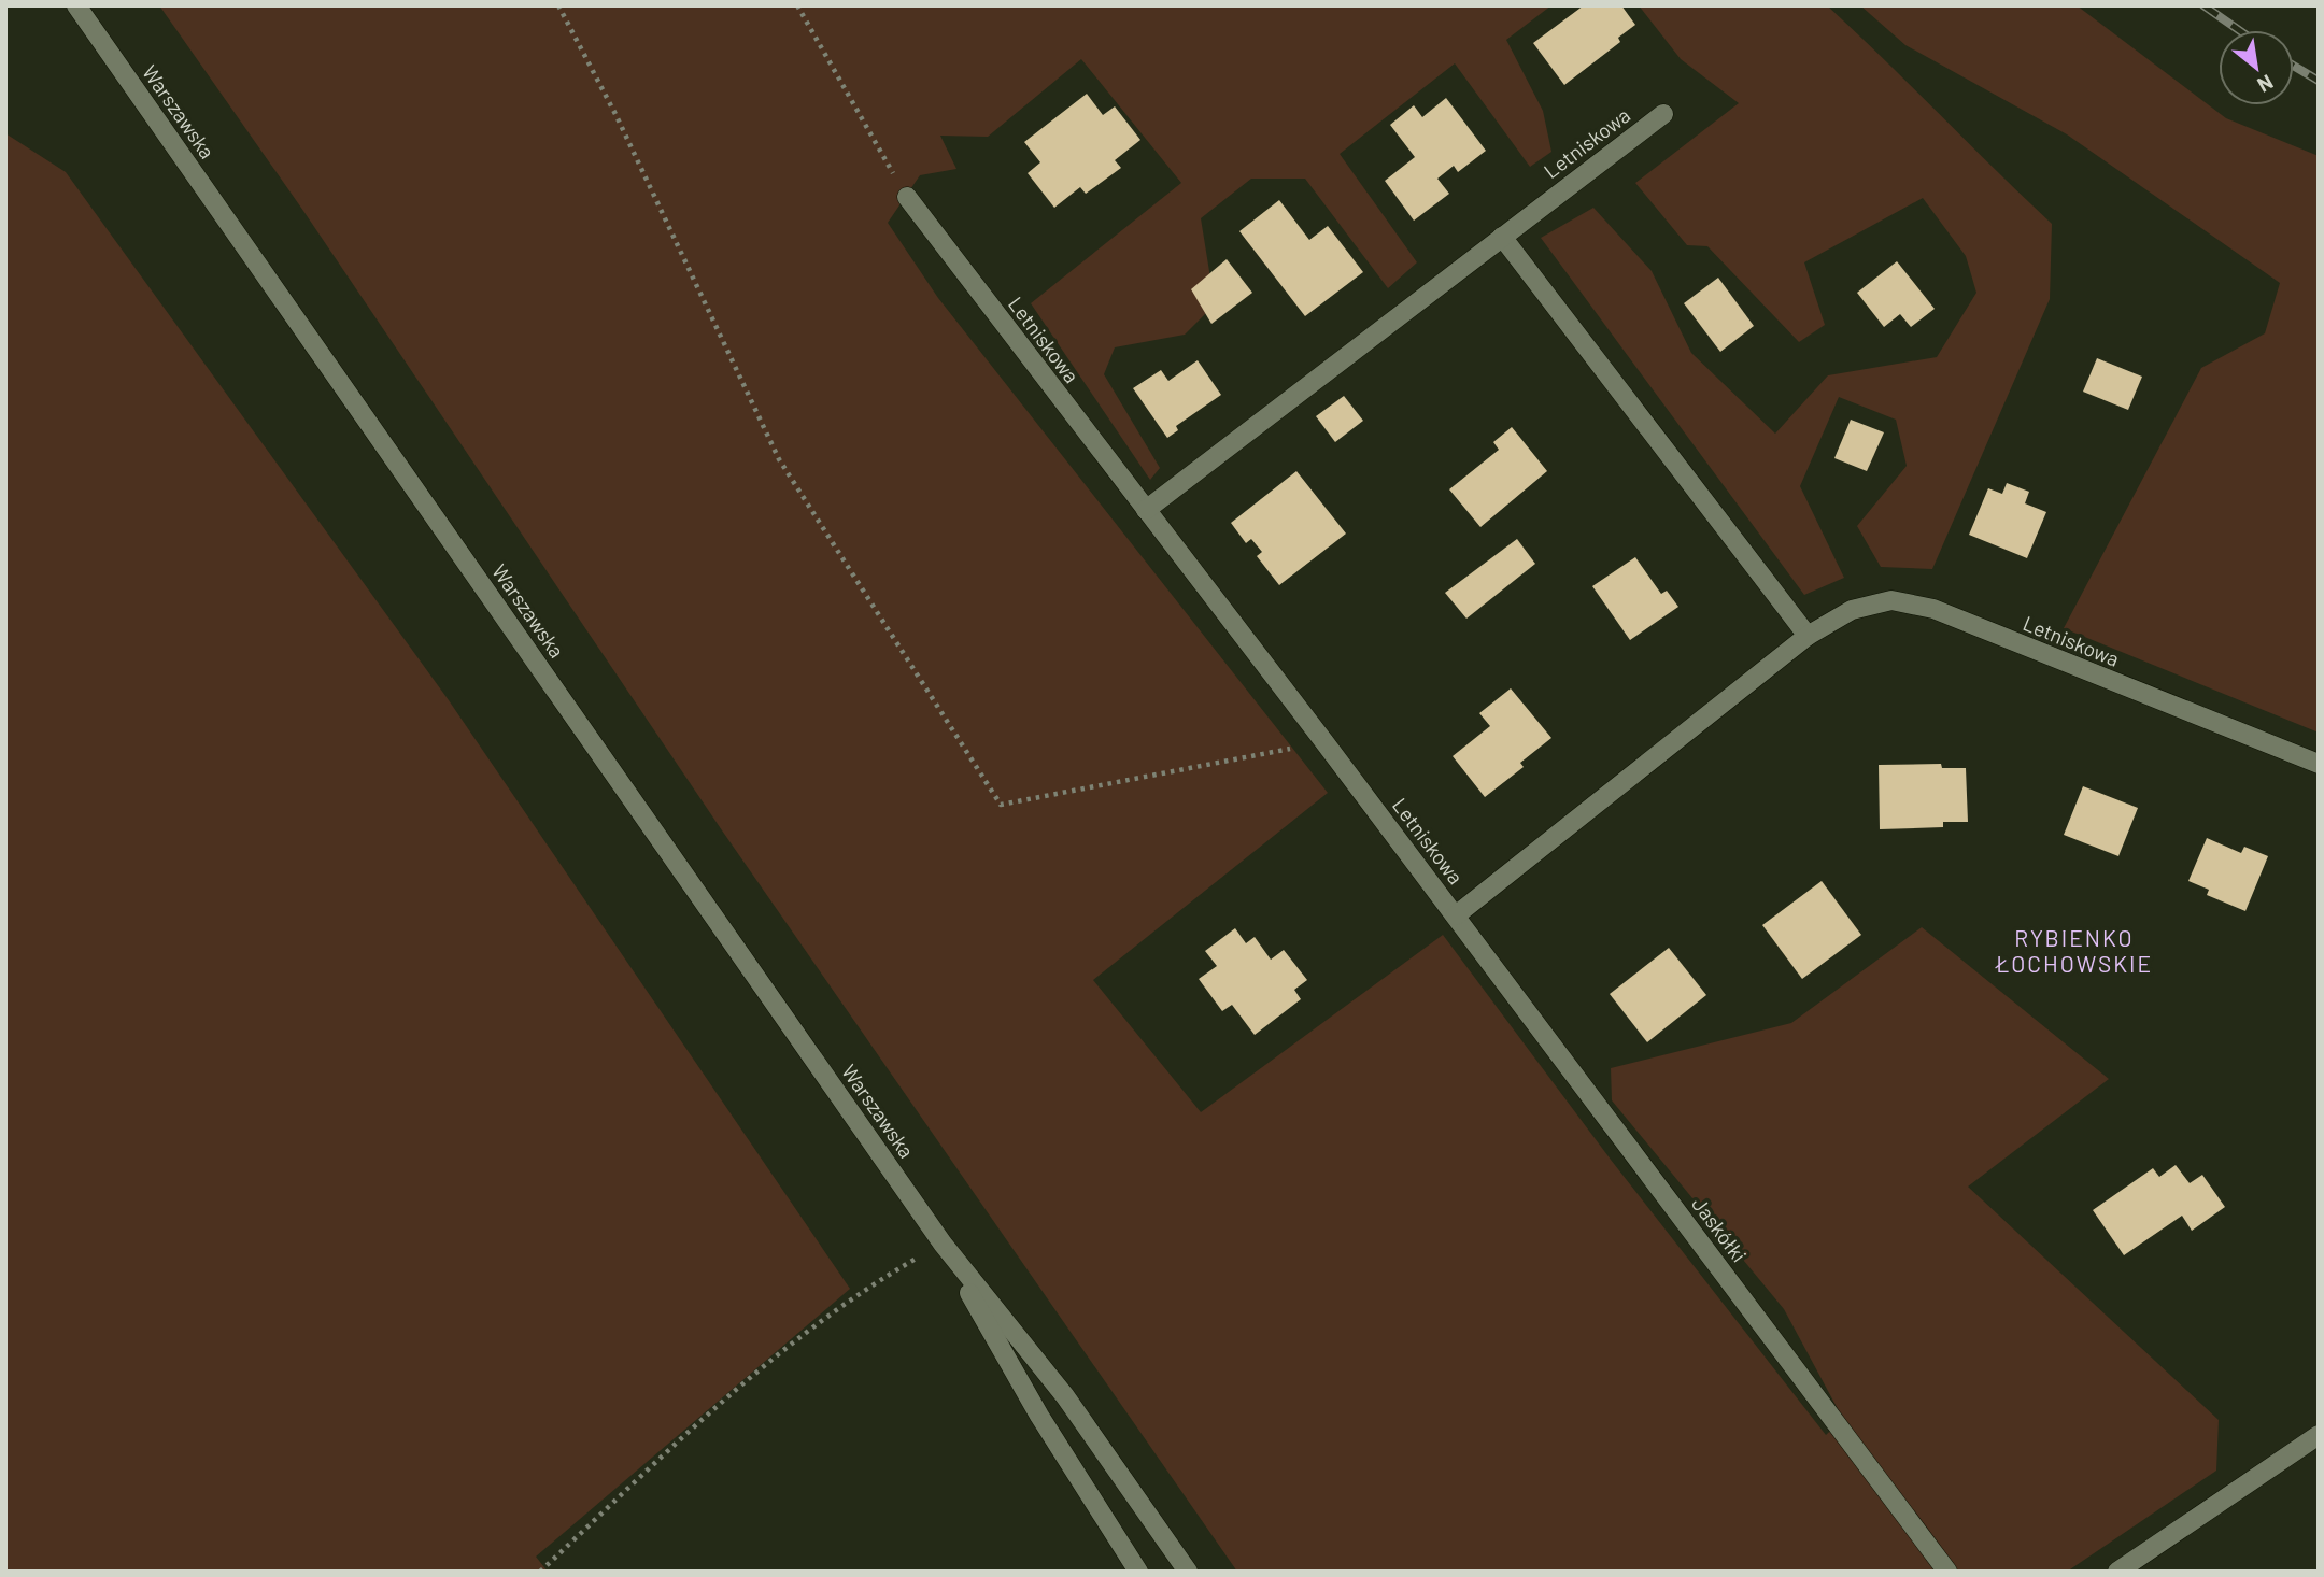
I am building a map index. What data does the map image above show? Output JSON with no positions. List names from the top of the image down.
{
  "streets": {
    "street": ["Warszawska", "Letniskowa", "Jaskółki"]
  },
  "crossings": [
    ["Letniskowa", "Jaskółki"]
  ],
  "districts": ["RYBIENKO ŁOCHOWSKIE"],
  "north": "bottom right"
}
